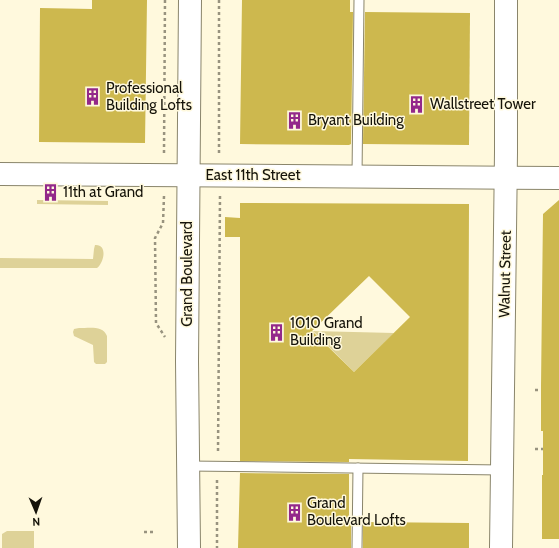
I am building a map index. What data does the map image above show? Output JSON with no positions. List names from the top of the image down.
{
  "streets": {
    "street": ["East 11th Street", "Grand Boulevard", "Walnut Street"]
  },
  "crossings": [
    ["East 11th Street", "Grand Boulevard"],
    ["East 11th Street", "Walnut Street"]
  ],
  "places": {
    "building": [
      "Professional Building Lofts",
      "Wallstreet Tower",
      "Bryant Building",
      "11th at Grand",
      "1010 Grand Building",
      "Grand Boulevard Lofts"
    ]
  },
  "north": "bottom"
}
